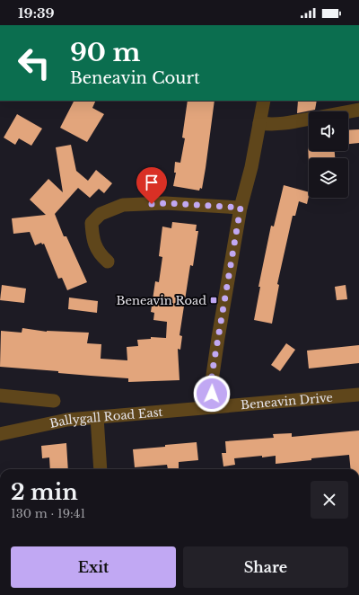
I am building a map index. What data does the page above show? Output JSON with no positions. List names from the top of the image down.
{
  "streets": {
    "street": ["Beneavin Drive", "Ballygall Road East"]
  },
  "crossings": [
    ["Beneavin Drive", "Ballygall Road East"]
  ],
  "places": {
    "transit": ["Beneavin Road"]
  },
  "page": {
    "status": "19:39",
    "turn": ["90 m", "Beneavin Court"],
    "heading": ["2 min", "130 m · 19:41"],
    "buttons": ["Exit", "Share"]
  }
}
